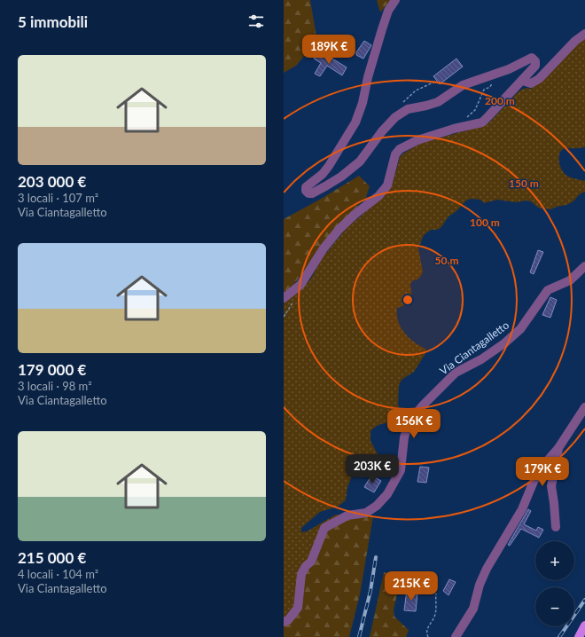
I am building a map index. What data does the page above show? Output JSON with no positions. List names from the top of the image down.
{
  "streets": {
    "street": ["Via Ciantagalletto"]
  },
  "page": {
    "heading": "5 immobili",
    "price": [
      "189K €",
      "156K €",
      "203K €",
      "179K €",
      "215K €"
    ],
    "list": [
      {
        "name": "203 000 €",
        "note": "3 locali · 107 m² · Via Ciantagalletto"
      },
      {
        "name": "179 000 €",
        "note": "3 locali · 98 m² · Via Ciantagalletto"
      },
      {
        "name": "215 000 €",
        "note": "4 locali · 104 m² · Via Ciantagalletto"
      }
    ],
    "map_buttons": ["+", "−"]
  },
  "rings": [
    "200 m",
    "150 m",
    "100 m",
    "50 m"
  ]
}
